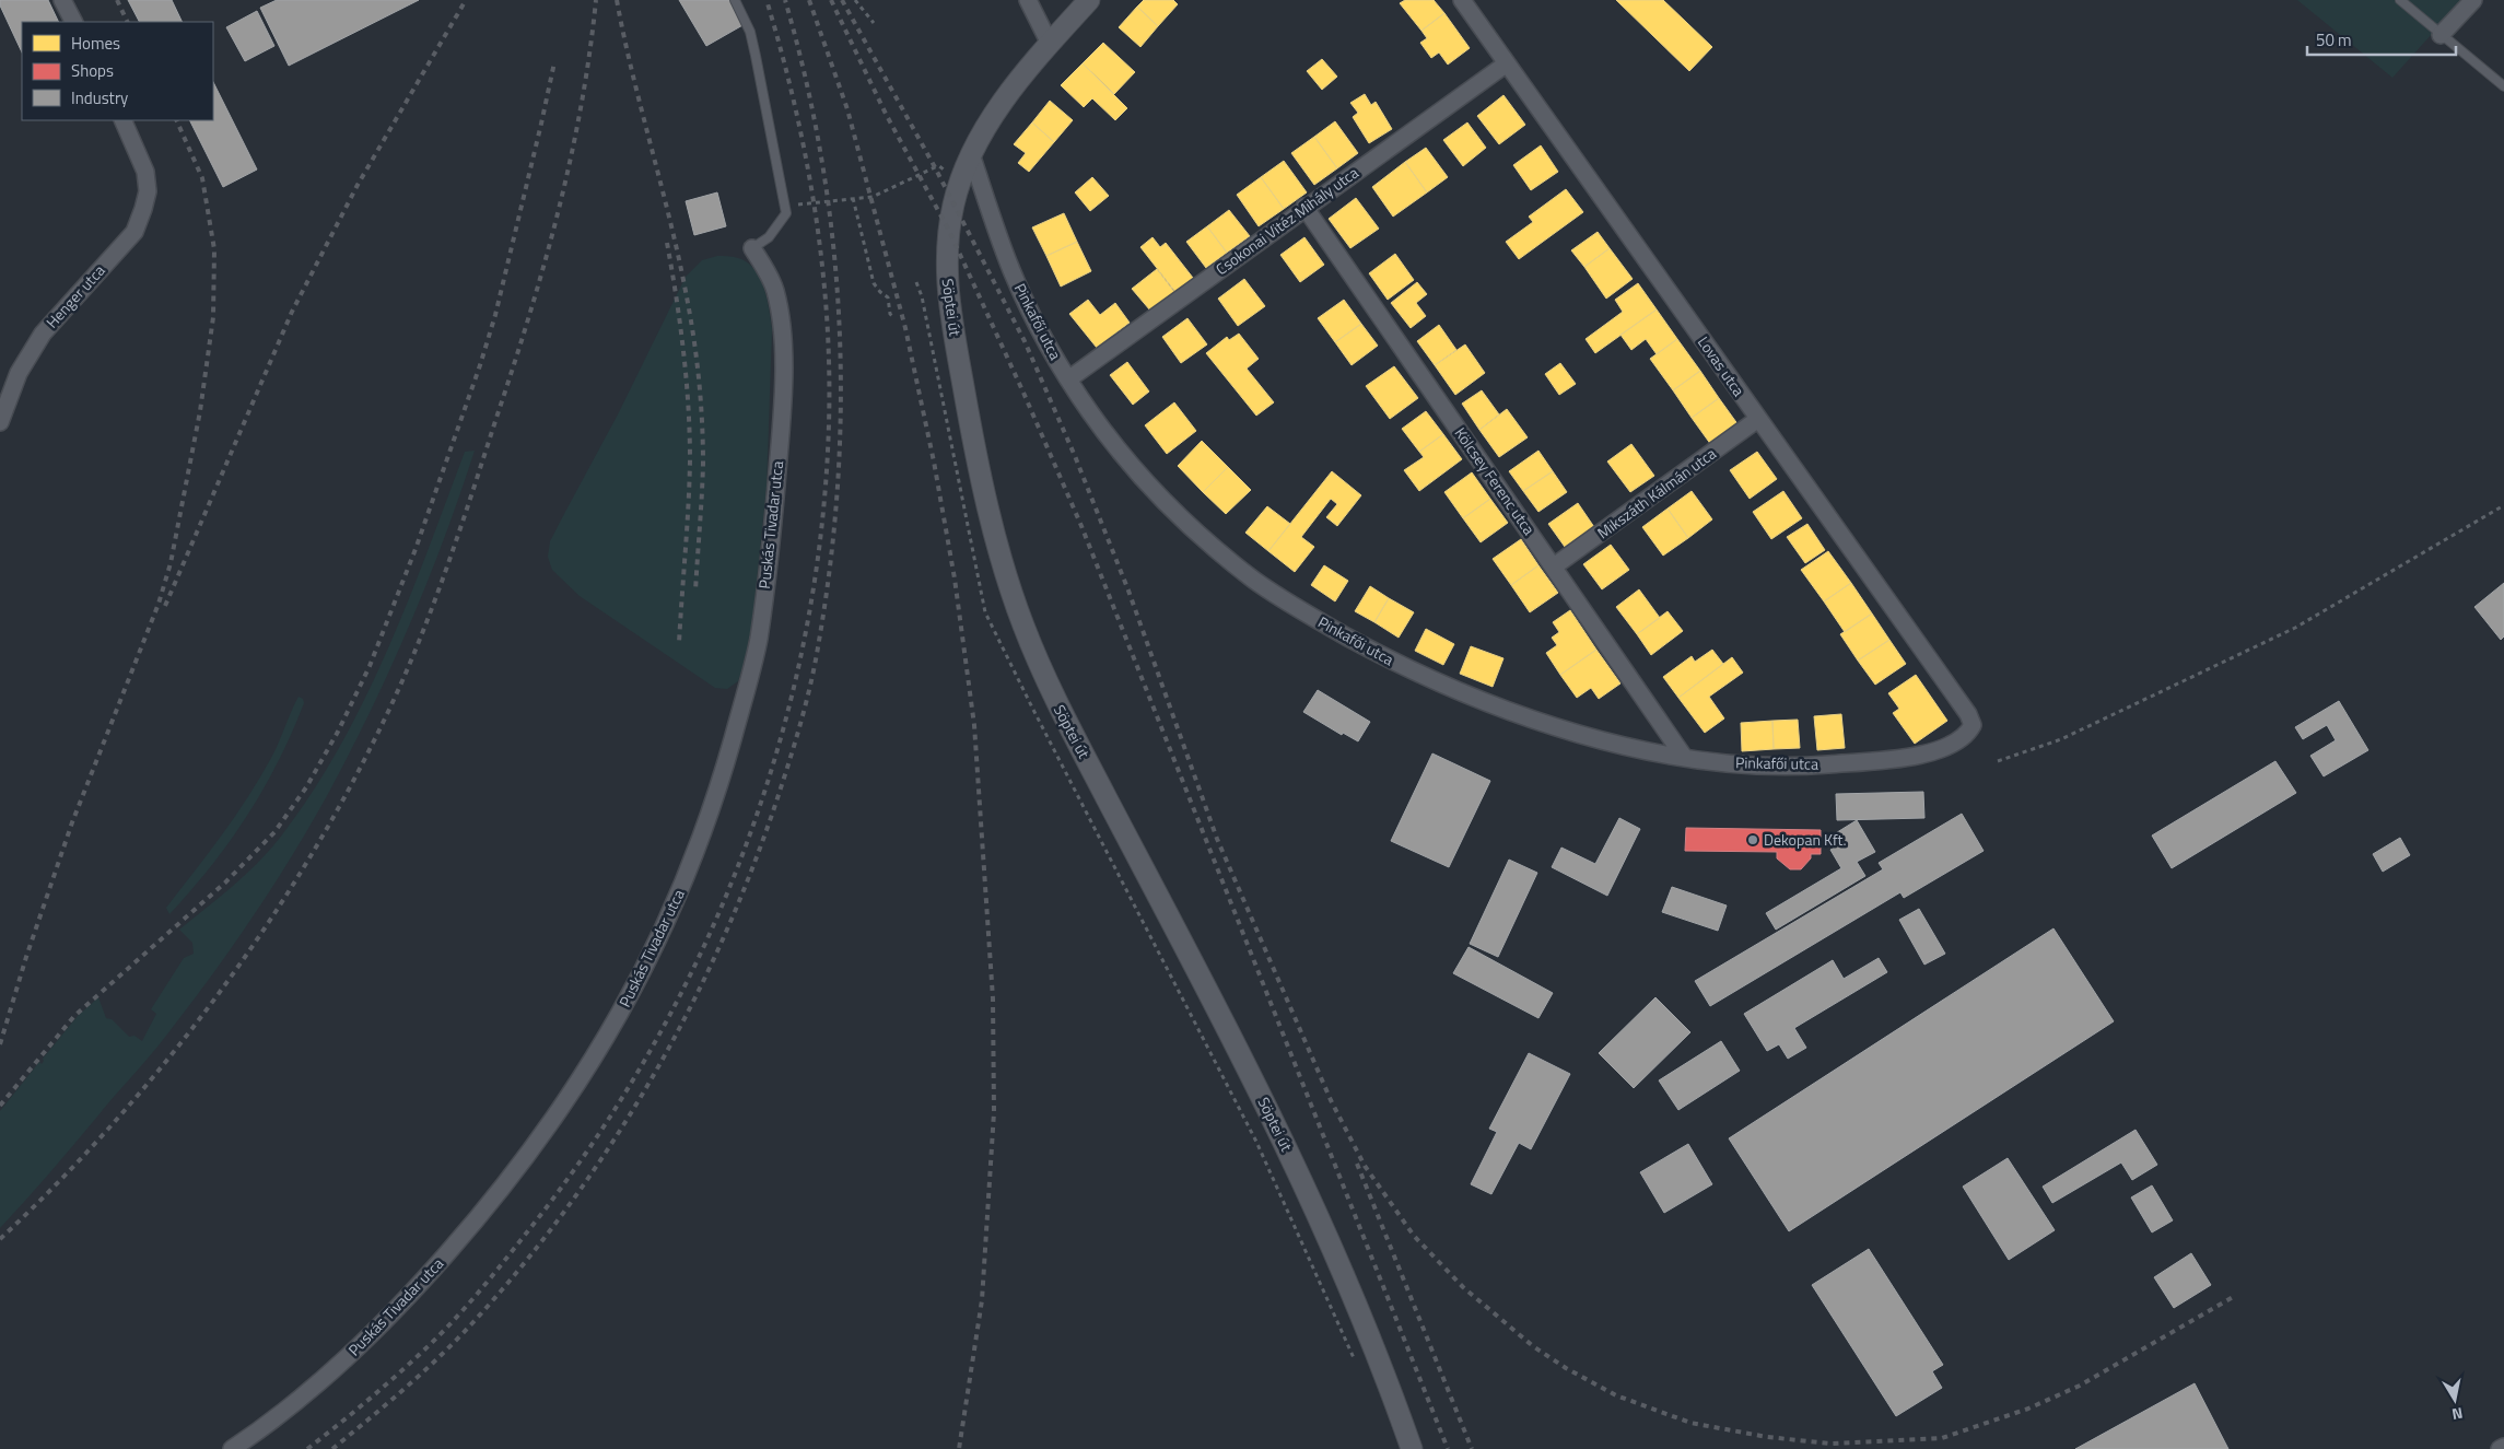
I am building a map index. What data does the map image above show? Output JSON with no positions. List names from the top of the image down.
{
  "streets": {
    "street": [
      "Csokonai Vitéz Mihály utca",
      "Henger utca",
      "Söptei út",
      "Pinkafői utca",
      "Lovas utca",
      "Kölcsey Ferenc utca",
      "Mikszáth Kálmán utca",
      "Puskás Tivadar utca"
    ]
  },
  "crossings": [
    ["Csokonai Vitéz Mihály utca", "Pinkafői utca"],
    ["Csokonai Vitéz Mihály utca", "Lovas utca"],
    ["Csokonai Vitéz Mihály utca", "Kölcsey Ferenc utca"],
    ["Söptei út", "Pinkafői utca"],
    ["Pinkafői utca", "Lovas utca"],
    ["Pinkafői utca", "Kölcsey Ferenc utca"],
    ["Lovas utca", "Mikszáth Kálmán utca"],
    ["Kölcsey Ferenc utca", "Mikszáth Kálmán utca"]
  ],
  "places": ["Dekopan Kft."],
  "legend": ["Homes", "Shops", "Industry"],
  "scale_bar": "50 m",
  "north": "bottom"
}
